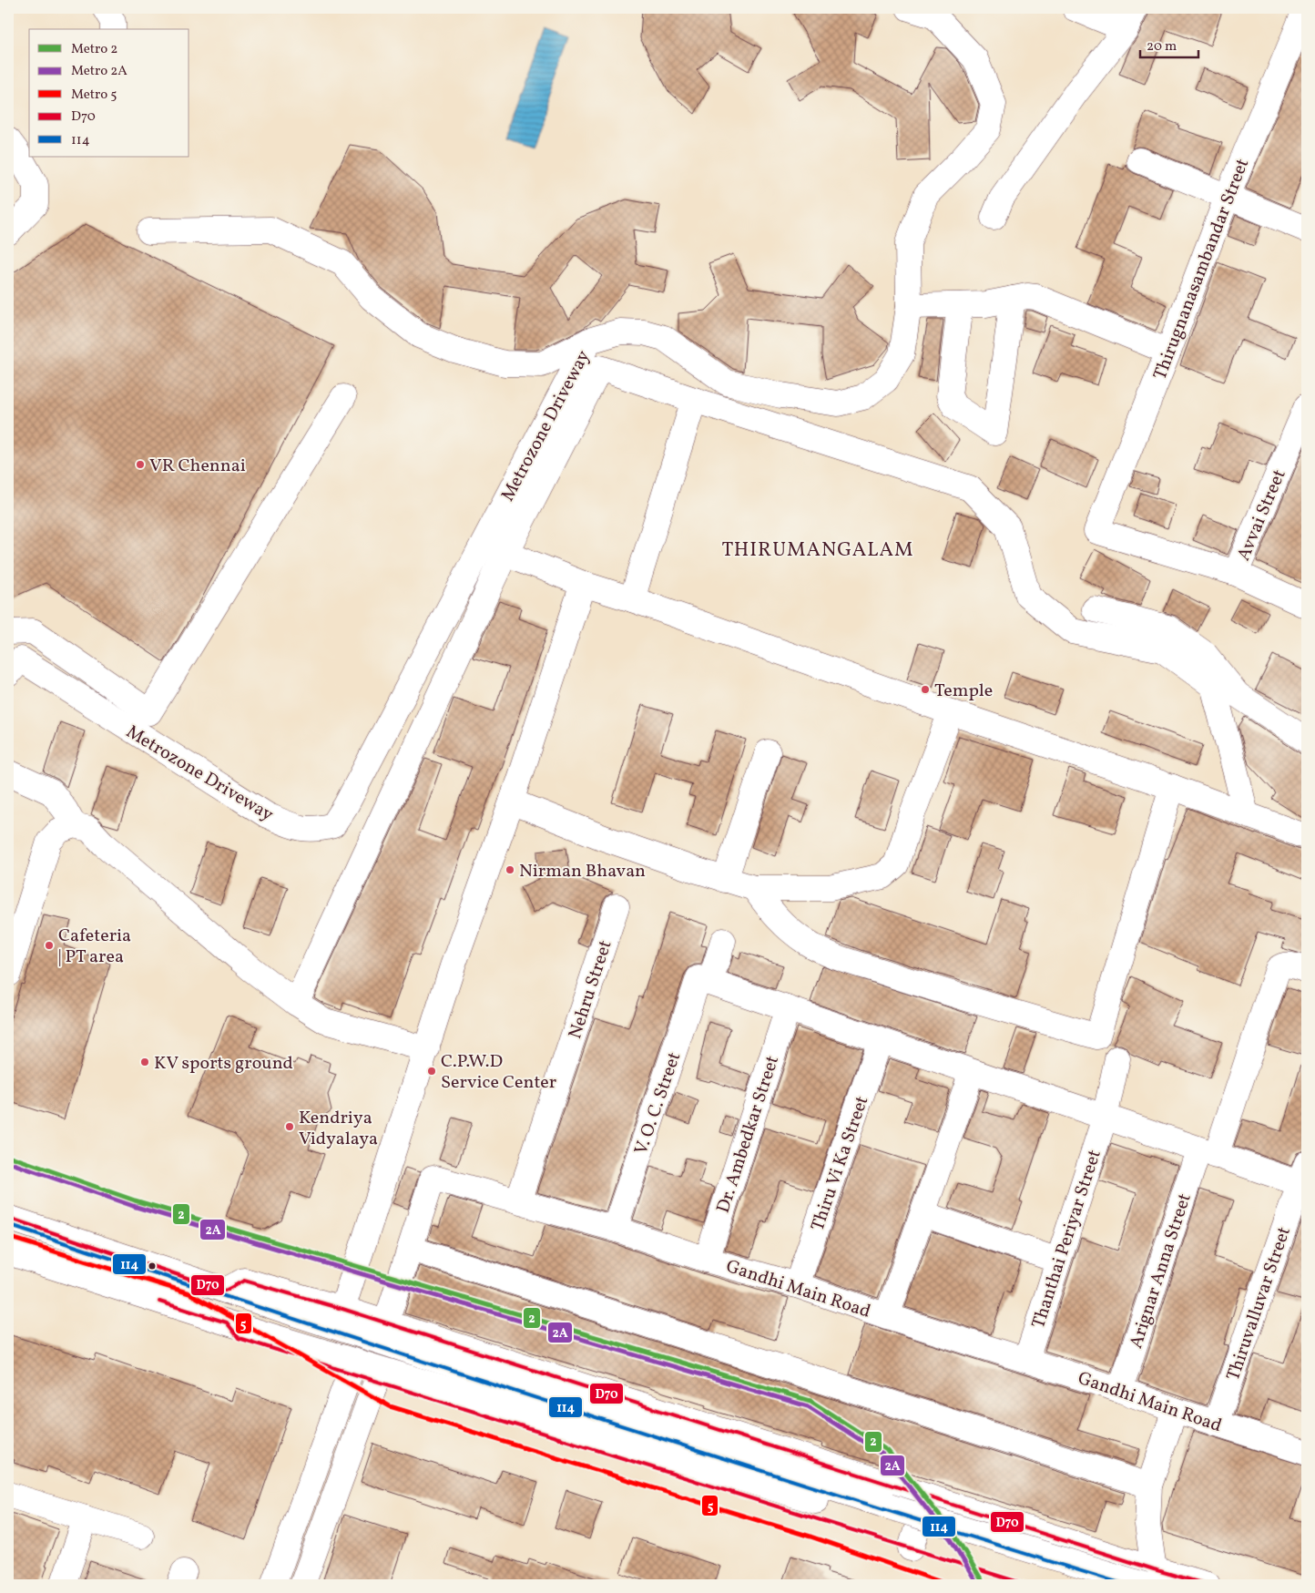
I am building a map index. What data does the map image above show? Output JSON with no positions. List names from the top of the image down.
{
  "streets": {
    "street": [
      "Thirugnanasambandar Street",
      "Metrozone Driveway",
      "Avvai Street",
      "Nehru Street",
      "V. O. C. Street",
      "Dr. Ambedkar Street",
      "Thiru Vi Ka Street",
      "Thanthai Periyar Street",
      "Arignar Anna Street",
      "Gandhi Main Road",
      "Thiruvalluvar Street"
    ]
  },
  "crossings": [
    ["Thirugnanasambandar Street", "Avvai Street"],
    ["Nehru Street", "Gandhi Main Road"],
    ["V. O. C. Street", "Gandhi Main Road"],
    ["Dr. Ambedkar Street", "Gandhi Main Road"],
    ["Thiru Vi Ka Street", "Gandhi Main Road"],
    ["Thanthai Periyar Street", "Gandhi Main Road"],
    ["Arignar Anna Street", "Gandhi Main Road"],
    ["Gandhi Main Road", "Thiruvalluvar Street"]
  ],
  "districts": ["THIRUMANGALAM"],
  "places": [
    "VR Chennai",
    "Temple",
    "Nirman Bhavan",
    "Cafeteria | PT area",
    "KV sports ground",
    "C.P.W.D Service Center",
    "Kendriya Vidyalaya"
  ],
  "lines": [
    "metro line 2",
    "metro line 2A",
    "transit line D70",
    "transit line 114",
    "metro line 5"
  ],
  "legend": [
    "Metro 2",
    "Metro 2A",
    "Metro 5",
    "D70",
    "114"
  ],
  "scale_bar": "20 m"
}
